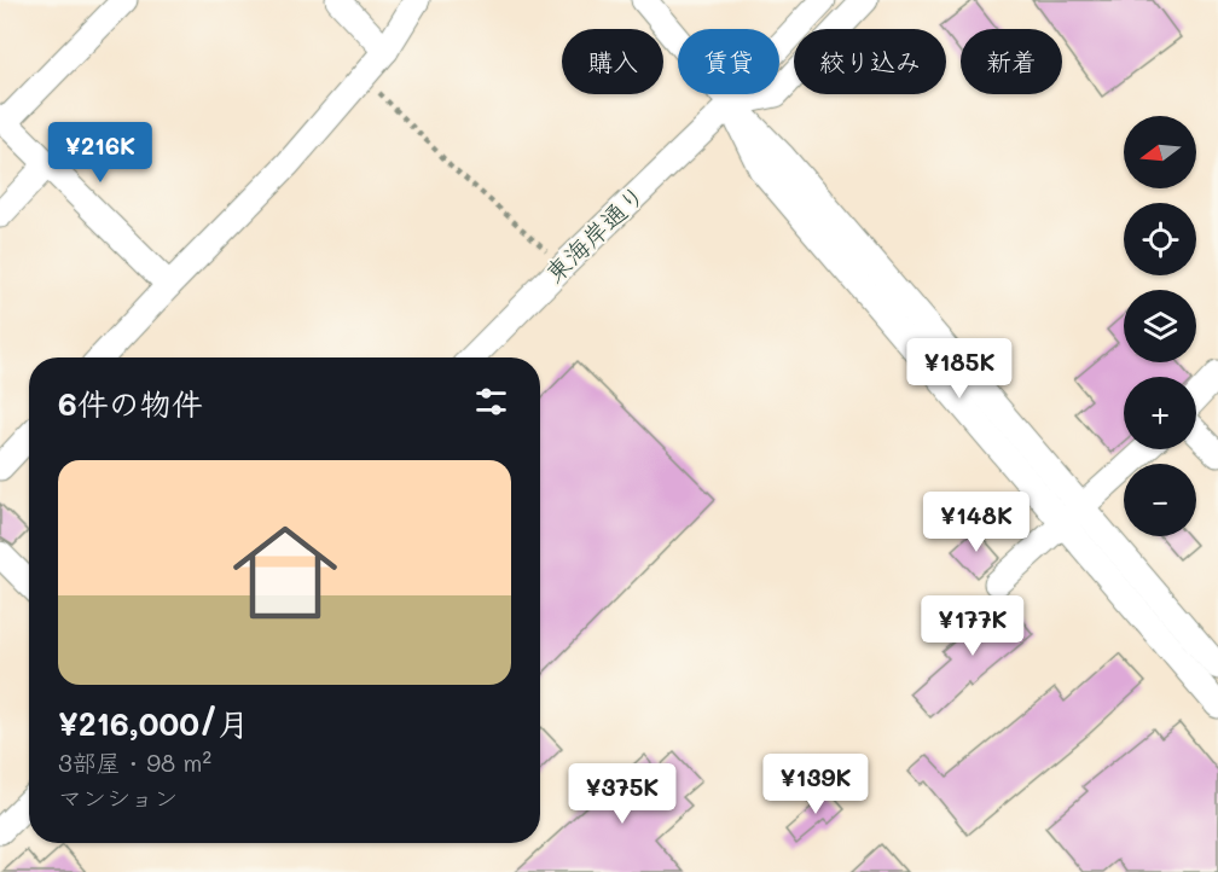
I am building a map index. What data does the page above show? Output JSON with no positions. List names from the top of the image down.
{
  "streets": {
    "street": ["東海岸通り"]
  },
  "north": "left",
  "page": {
    "chip": [
      "購入",
      "賃貸",
      "絞り込み",
      "新着"
    ],
    "map_buttons": ["+", "−"],
    "price": [
      "¥216K",
      "¥185K",
      "¥148K",
      "¥177K",
      "¥139K",
      "¥375K"
    ],
    "heading": "6件の物件",
    "list": [
      {
        "name": "¥216,000/月",
        "note": "3部屋 · 98 m² · マンション"
      }
    ]
  }
}
